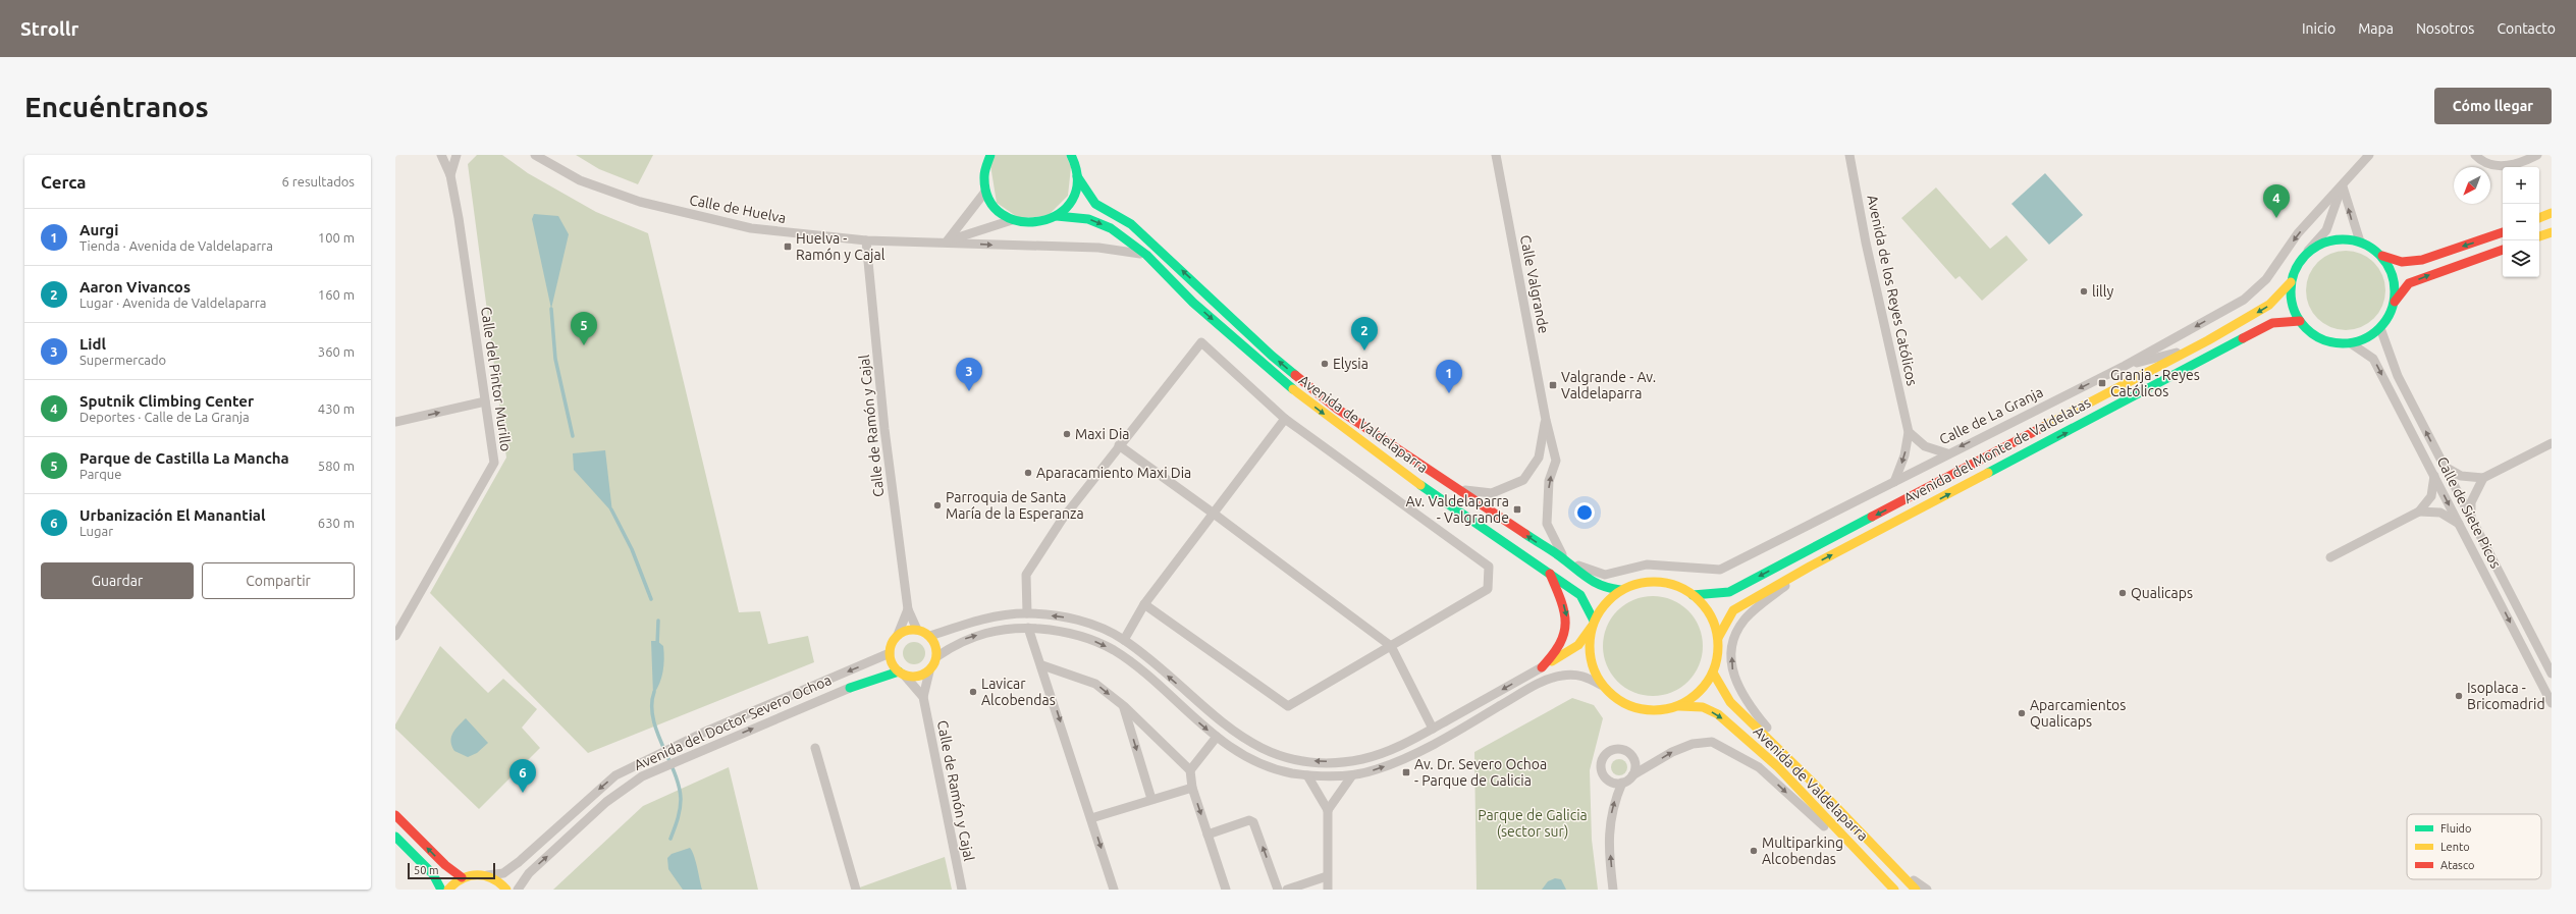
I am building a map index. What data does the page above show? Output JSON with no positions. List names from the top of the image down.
{
  "streets": {
    "main road": ["Avenida de Valdelaparra", "Avenida del Monte de Valdelatas", "Avenida del Doctor Severo Ochoa"],
    "street": [
      "Calle de Huelva",
      "Calle Valgrande",
      "Avenida de los Reyes Católicos",
      "Calle del Pintor Murillo",
      "Calle de La Granja",
      "Calle de Ramón y Cajal",
      "Calle de Siete Picos"
    ]
  },
  "crossings": [
    ["Calle de Huelva", "Calle de Ramón y Cajal"],
    ["Calle Valgrande", "Calle de La Granja"],
    ["Calle Valgrande", "Avenida de Valdelaparra"],
    ["Avenida de los Reyes Católicos", "Calle de La Granja"],
    ["Calle de La Granja", "Avenida de Valdelaparra"],
    ["Avenida de Valdelaparra", "Avenida del Monte de Valdelatas"],
    ["Calle de Ramón y Cajal", "Avenida del Doctor Severo Ochoa"],
    ["Avenida del Monte de Valdelatas", "Calle de Siete Picos"]
  ],
  "one_way": ["Calle de La Granja"],
  "parks": ["Parque de Galicia (sector sur)"],
  "places": {
    "transit": [
      "Huelva - Ramón y Cajal",
      "Granja - Reyes Católicos",
      "Valgrande - Av. Valdelaparra",
      "Av. Valdelaparra - Valgrande",
      "Av. Dr. Severo Ochoa - Parque de Galicia"
    ],
    "other": [
      "lilly",
      "Elysia",
      "Maxi Dia",
      "Aparacamiento Maxi Dia",
      "Parroquia de Santa María de la Esperanza",
      "Qualicaps",
      "Lavicar Alcobendas",
      "Isoplaca - Bricomadrid",
      "Aparcamientos Qualicaps",
      "Multiparking Alcobendas"
    ]
  },
  "legend": ["Fluido", "Lento", "Atasco"],
  "scale_bar": "50 m",
  "north": "bottom left",
  "page": {
    "header": "Strollr",
    "nav": [
      "Inicio",
      "Mapa",
      "Nosotros",
      "Contacto"
    ],
    "buttons": [
      "Cómo llegar",
      ["Guardar", "Compartir"]
    ],
    "title": "Encuéntranos",
    "heading": ["Cerca", "6 resultados"],
    "map_buttons": ["+", "−"],
    "pins": [
      "4",
      "5",
      "2",
      "3",
      "1",
      "6"
    ],
    "list": [
      {
        "mark": "1",
        "name": "Aurgi",
        "note": "Tienda · Avenida de Valdelaparra",
        "value": "100 m"
      },
      {
        "mark": "2",
        "name": "Aaron Vivancos",
        "note": "Lugar · Avenida de Valdelaparra",
        "value": "160 m"
      },
      {
        "mark": "3",
        "name": "Lidl",
        "note": "Supermercado",
        "value": "360 m"
      },
      {
        "mark": "4",
        "name": "Sputnik Climbing Center",
        "note": "Deportes · Calle de La Granja",
        "value": "430 m"
      },
      {
        "mark": "5",
        "name": "Parque de Castilla La Mancha",
        "note": "Parque",
        "value": "580 m"
      },
      {
        "mark": "6",
        "name": "Urbanización El Manantial",
        "note": "Lugar",
        "value": "630 m"
      }
    ],
    "scale": "50 m"
  }
}
